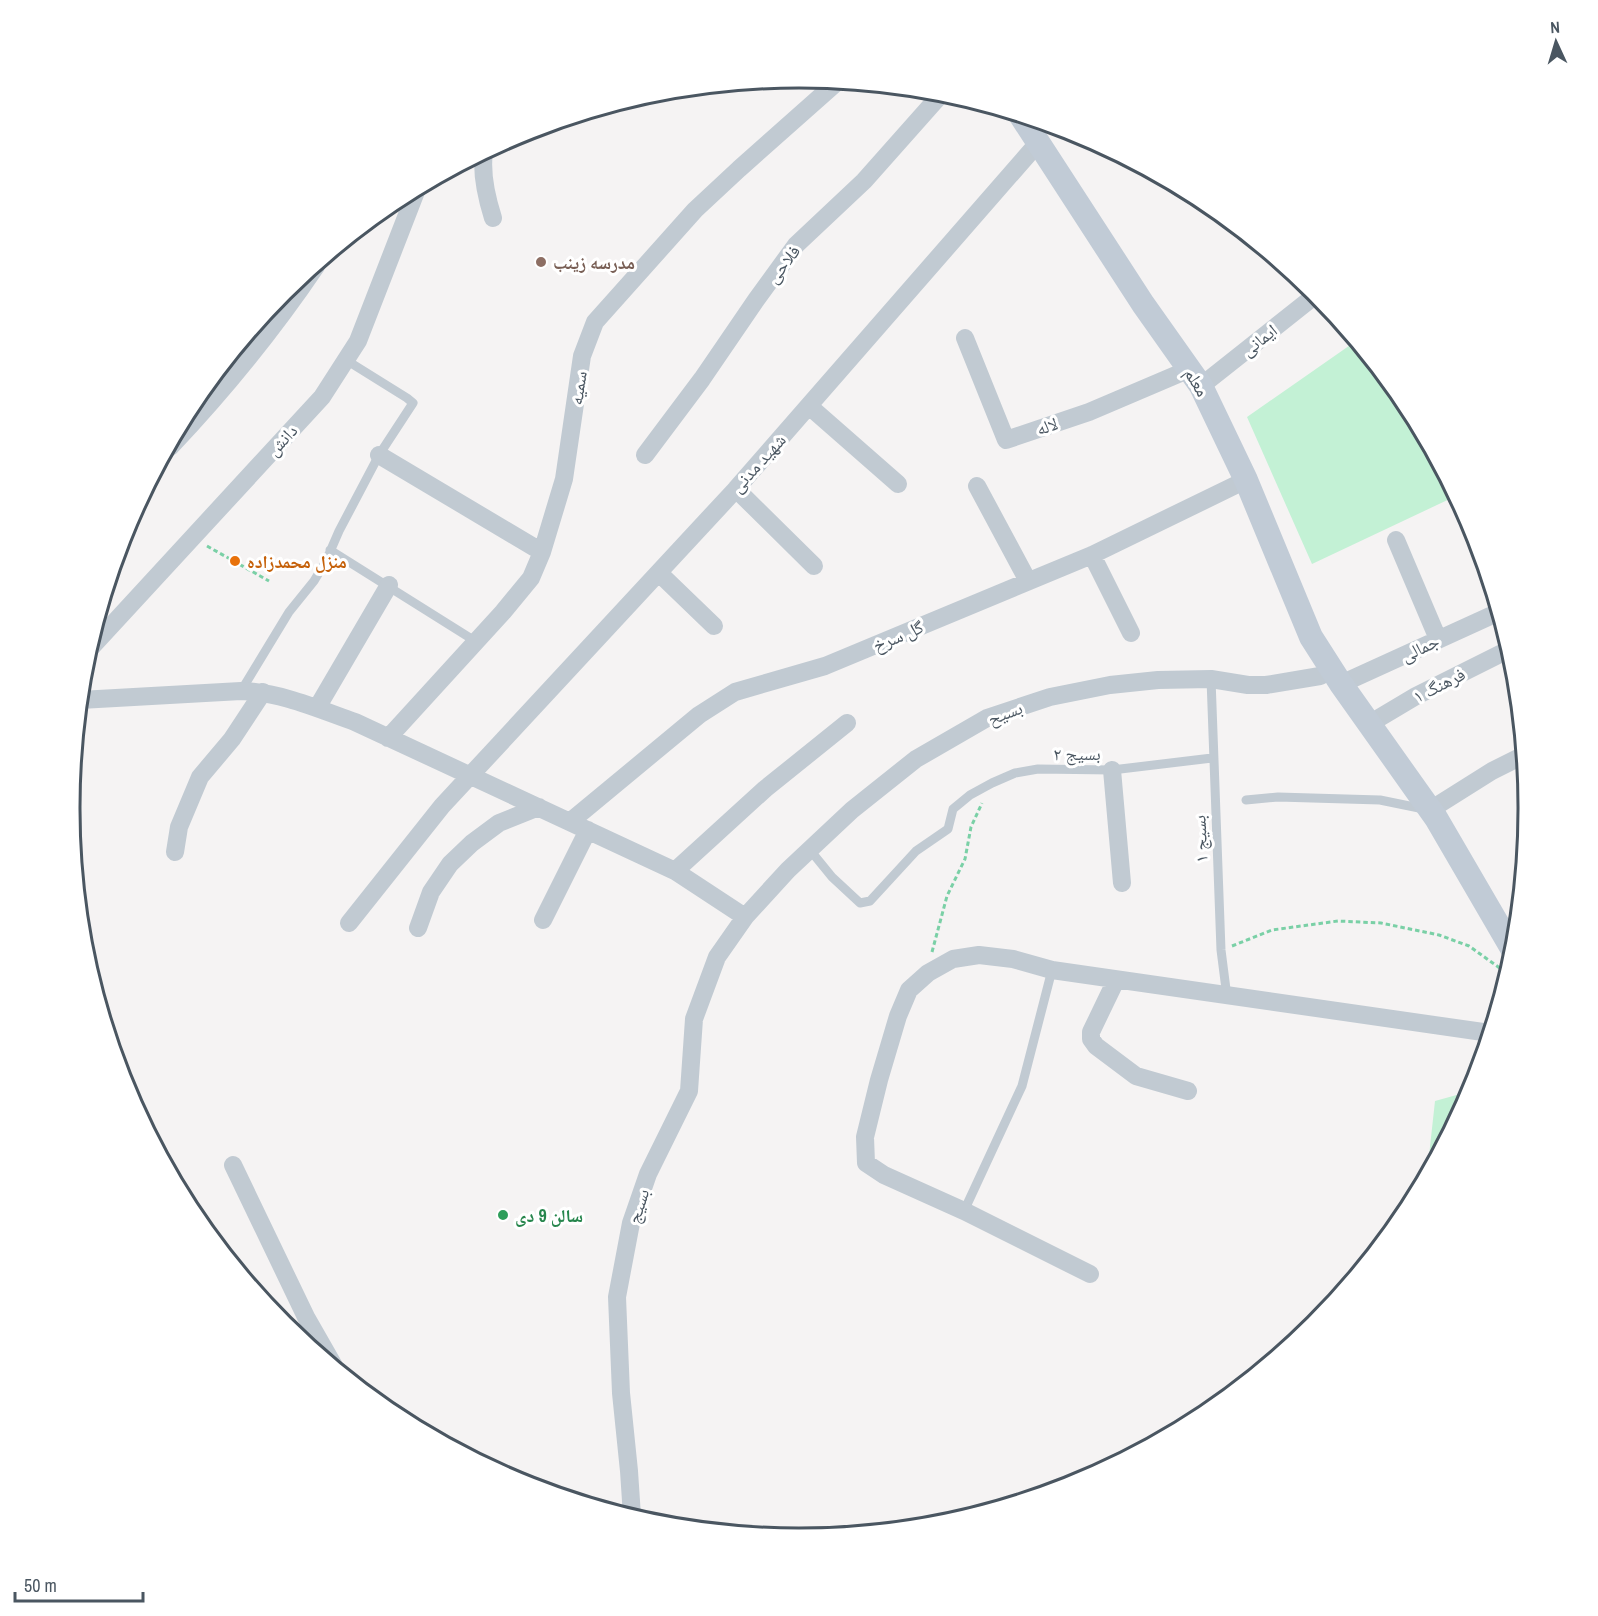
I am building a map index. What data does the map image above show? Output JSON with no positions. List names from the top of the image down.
{
  "streets": {
    "main road": ["معلم"],
    "street": [
      "فلاحی",
      "ایمانی",
      "سمیه",
      "لاله",
      "دانش",
      "شهید مدنی",
      "گل سرخ",
      "جمالی",
      "فرهنگ ۱",
      "بسیح",
      "بسیج"
    ],
    "lane": ["بسیج ۲", "بسیج ۱"]
  },
  "crossings": [
    ["ایمانی", "معلم"],
    ["ایمانی", "لاله"],
    ["معلم", "لاله"],
    ["معلم", "شهید مدنی"],
    ["معلم", "گل سرخ"],
    ["معلم", "جمالی"],
    ["معلم", "فرهنگ ۱"],
    ["معلم", "بسیح"],
    ["جمالی", "بسیح"],
    ["بسیح", "بسیج ۲"],
    ["بسیح", "بسیج ۱"],
    ["بسیح", "بسیج"],
    ["بسیج ۲", "بسیج ۱"]
  ],
  "places": ["مدرسه زینب", "منزل محمدزاده", "سالن 9 دی"],
  "scale_bar": "50 m",
  "north": "top"
}
